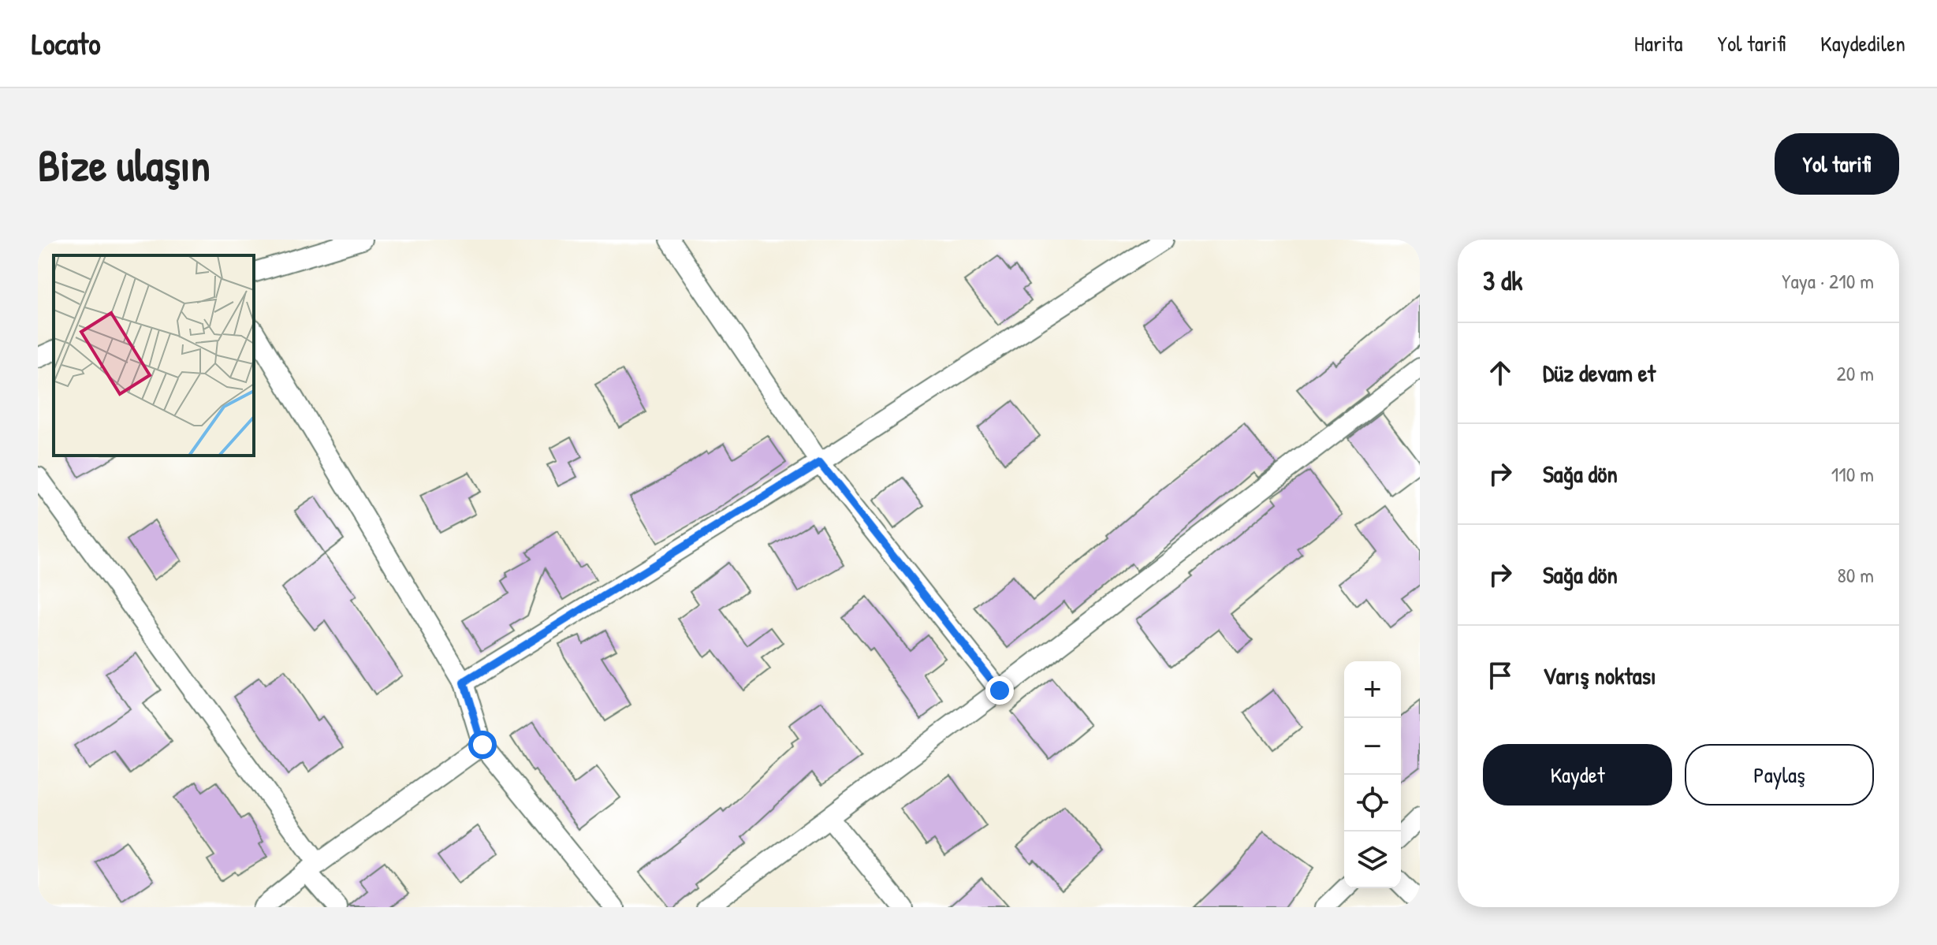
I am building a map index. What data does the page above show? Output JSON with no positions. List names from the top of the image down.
{
  "page": {
    "header": "Locato",
    "nav": ["Harita", "Yol tarifi", "Kaydedilen"],
    "buttons": [
      "Yol tarifi",
      ["Kaydet", "Paylaş"]
    ],
    "title": "Bize ulaşın",
    "heading": ["3 dk", "Yaya · 210 m"],
    "list": [
      ["Düz devam et", "20 m"],
      ["Sağa dön", "110 m"],
      ["Sağa dön", "80 m"],
      "Varış noktası"
    ],
    "map_buttons": ["+", "−"]
  }
}
